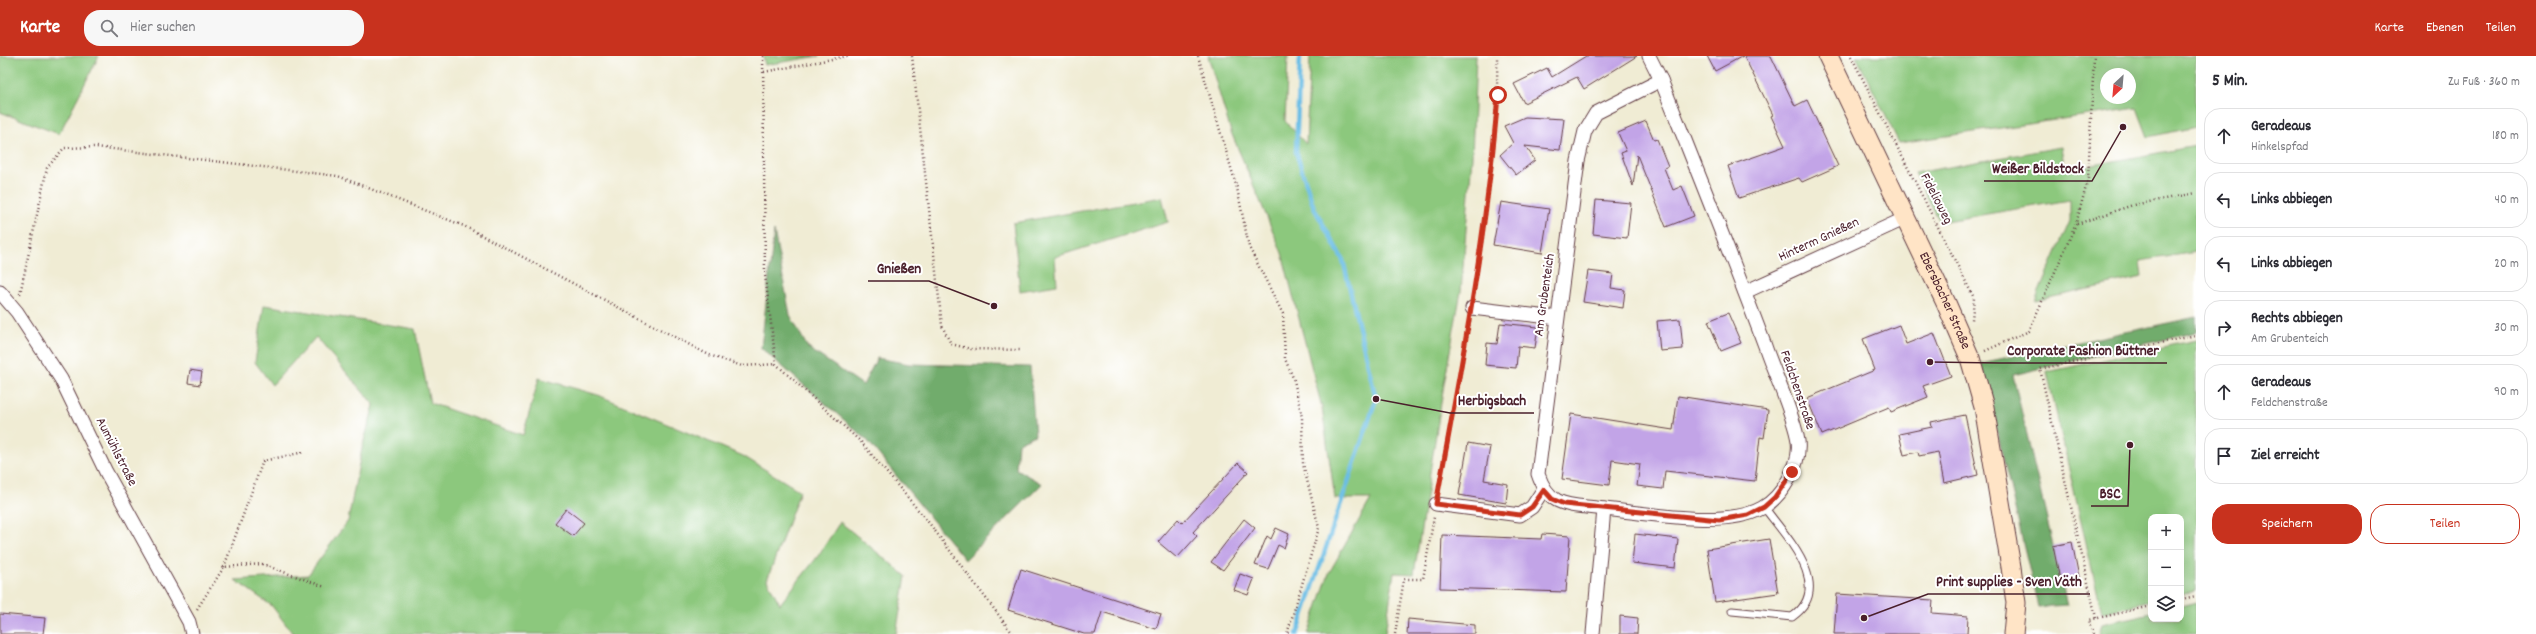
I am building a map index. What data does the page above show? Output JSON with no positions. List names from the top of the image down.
{
  "streets": {
    "street": [
      "Hinterm Gnießen",
      "Am Grubenteich",
      "Ebersbacher Straße",
      "Feldchenstraße",
      "Aumühlstraße"
    ],
    "path": ["Fidelioweg"]
  },
  "crossings": [
    ["Hinterm Gnießen", "Ebersbacher Straße"],
    ["Hinterm Gnießen", "Feldchenstraße"],
    ["Am Grubenteich", "Feldchenstraße"]
  ],
  "places": [
    "Weißer Bildstock",
    "Gnießen",
    "Corporate Fashion Büttner",
    "Herbigsbach",
    "BSC",
    "Print supplies - Sven Väth"
  ],
  "north": "bottom left",
  "page": {
    "header": "Karte",
    "search": "Hier suchen",
    "nav": ["Karte", "Ebenen", "Teilen"],
    "heading": ["5 Min.", "Zu Fuß · 360 m"],
    "list": [
      ["Geradeaus", "Hinkelspfad", "180 m"],
      ["Links abbiegen", "40 m"],
      ["Links abbiegen", "20 m"],
      ["Rechts abbiegen", "Am Grubenteich", "30 m"],
      ["Geradeaus", "Feldchenstraße", "90 m"],
      "Ziel erreicht"
    ],
    "buttons": ["Speichern", "Teilen"],
    "map_buttons": ["+", "−"]
  }
}
